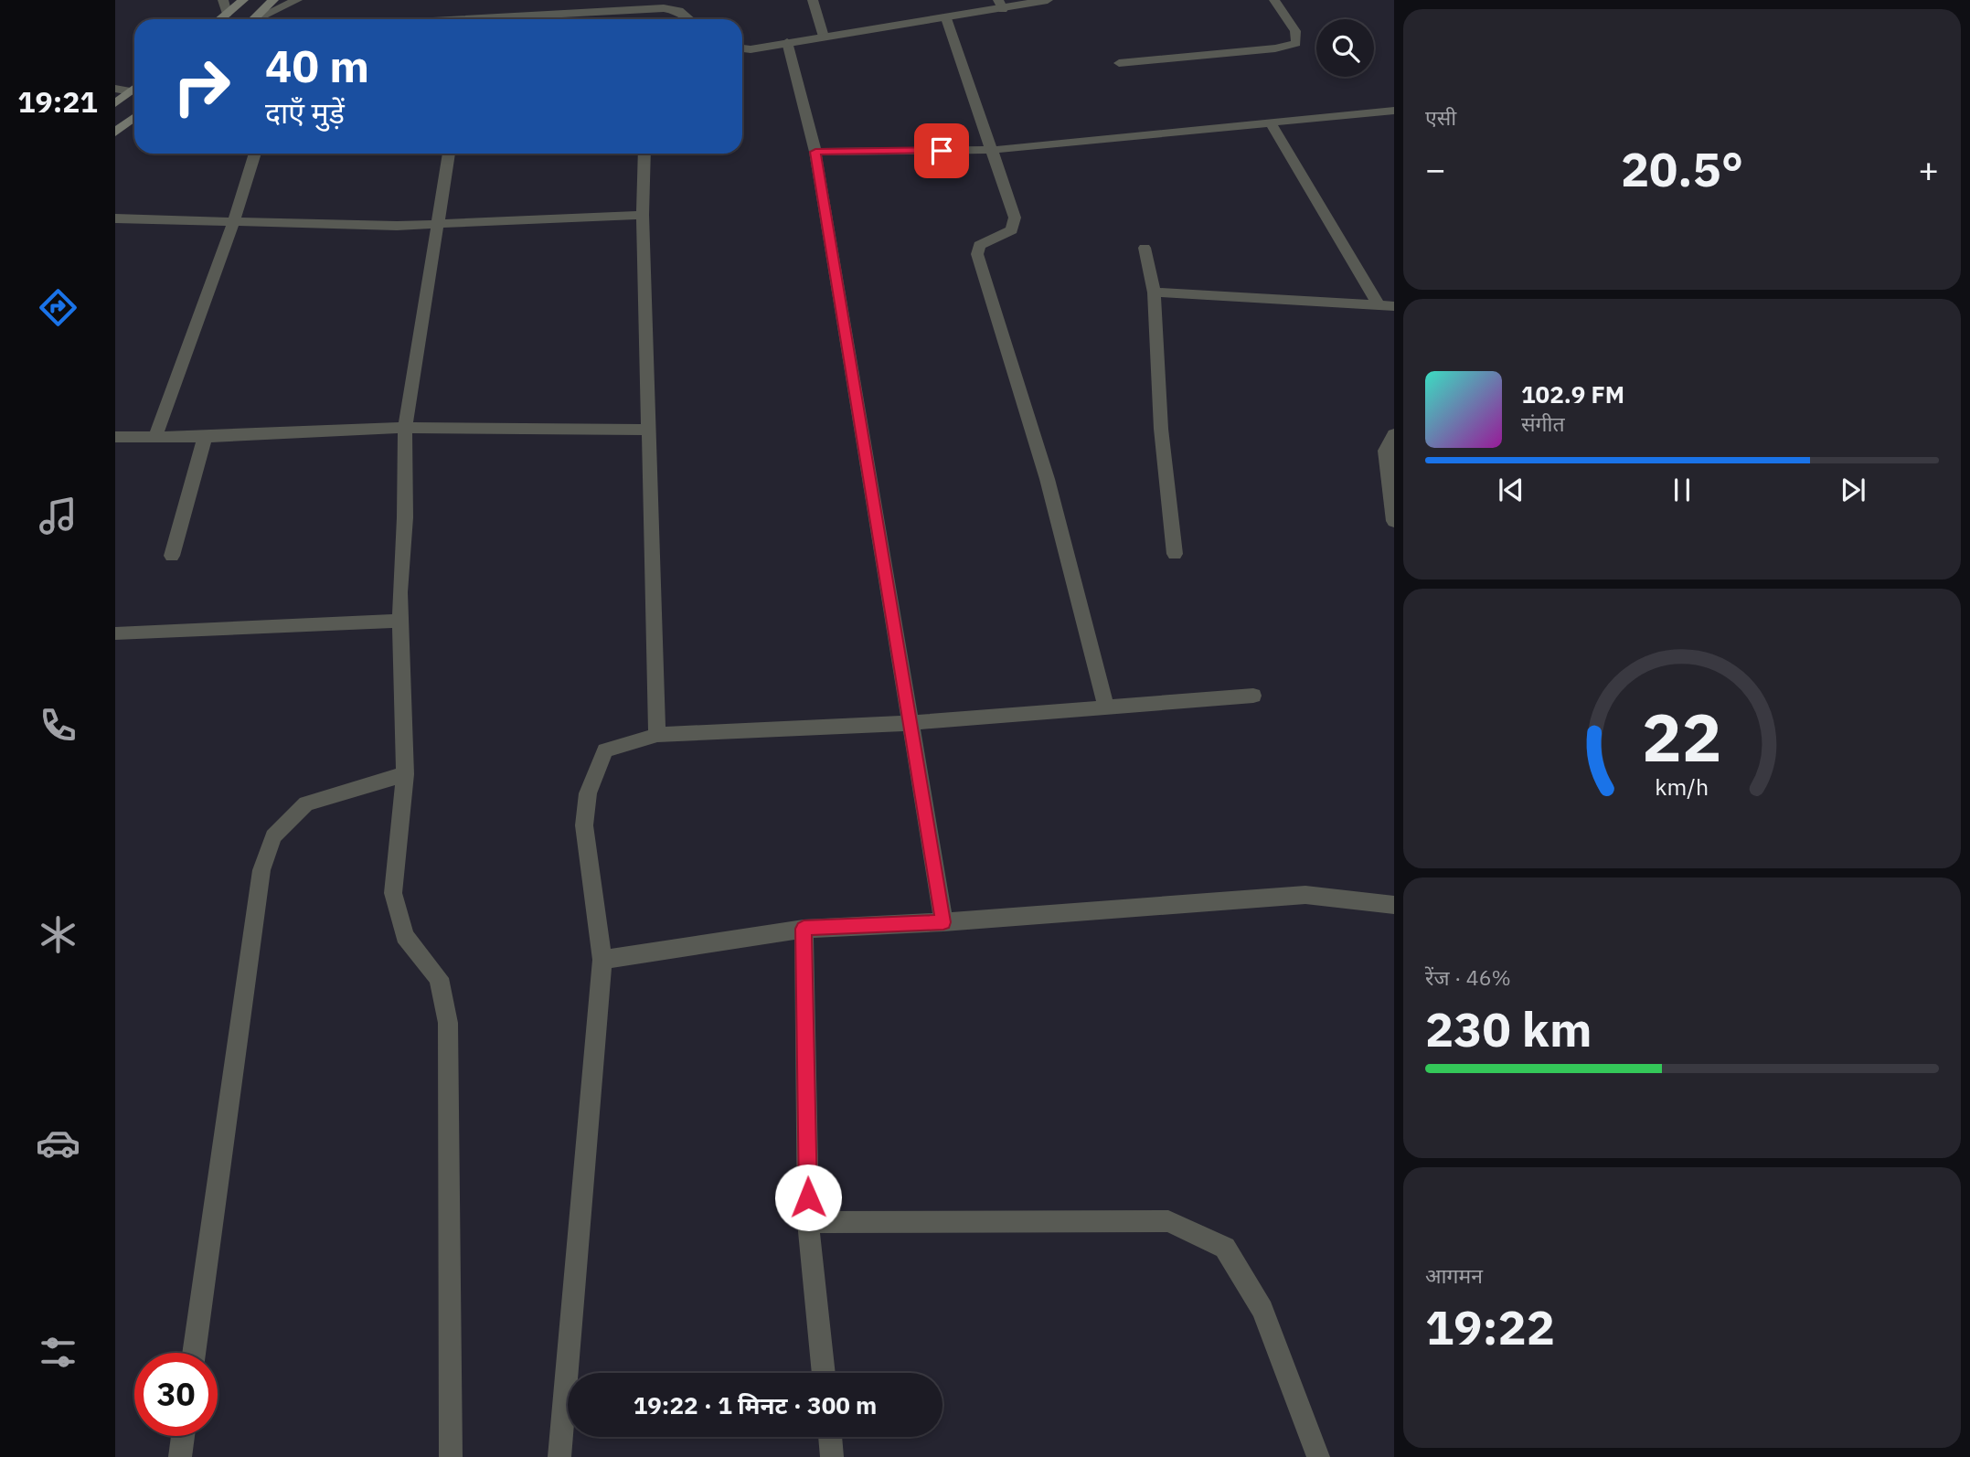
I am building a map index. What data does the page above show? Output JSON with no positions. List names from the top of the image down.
{
  "page": {
    "tabs": "19:21",
    "tile": [
      "एसी",
      ["रेंज · 46%", "230 km"],
      ["आगमन", "19:22"]
    ],
    "turn": ["40 m", "दाएँ मुड़ें"],
    "heat": ["−", "20.5°", "+"],
    "song": ["102.9 FM", "संगीत"],
    "limit": "30",
    "trip": "19:22 · 1 मिनट · 300 m",
    "gauge": ["22", "km/h"]
  }
}
